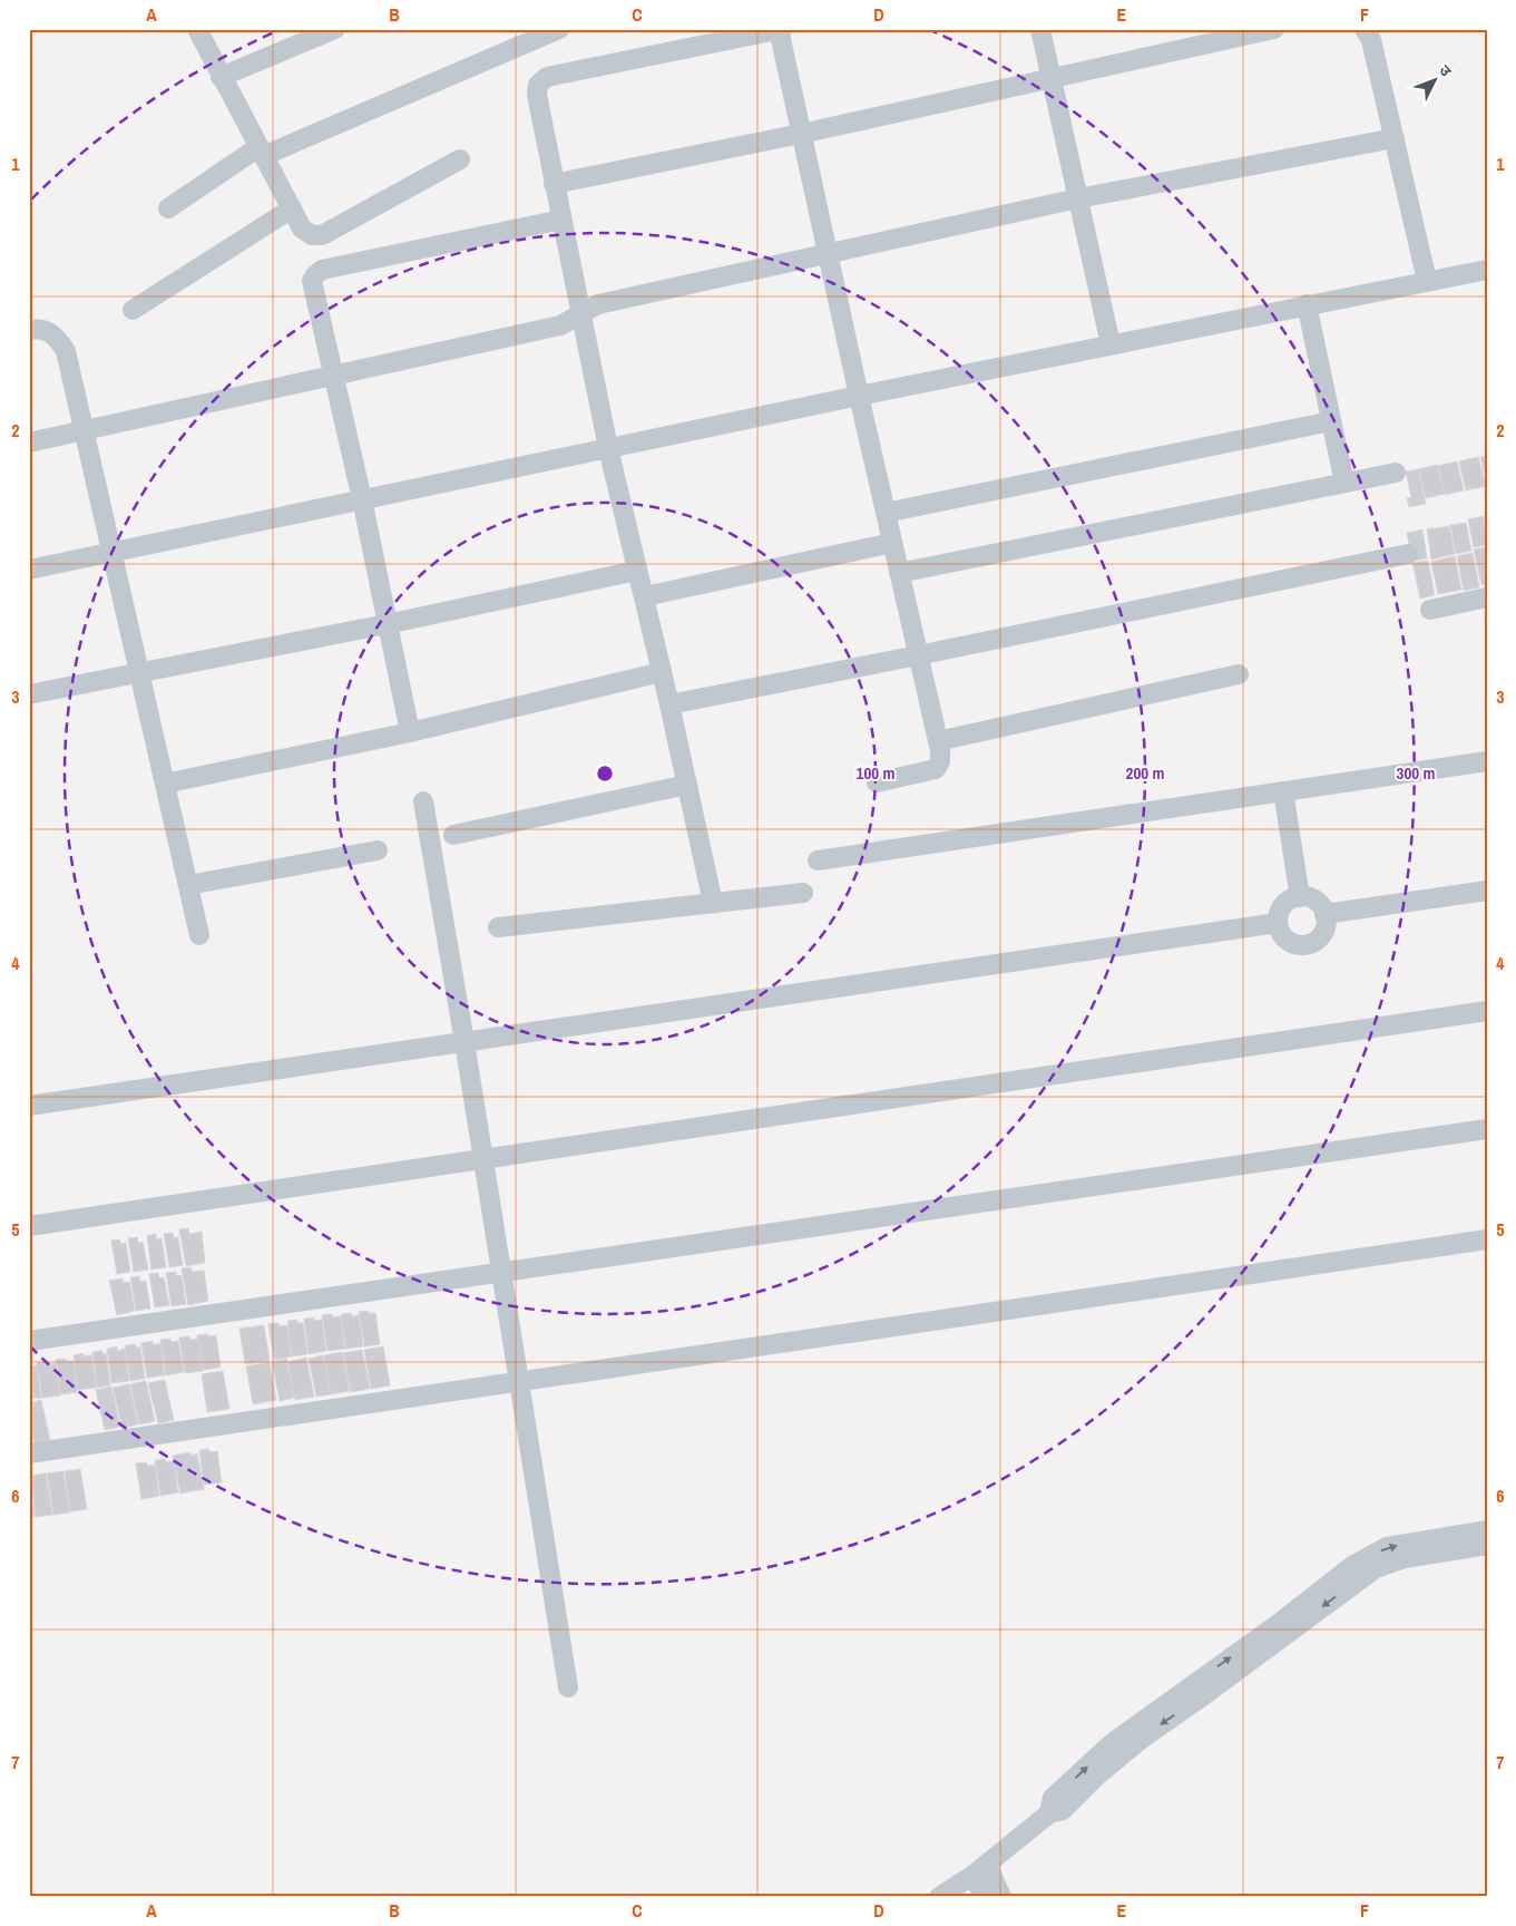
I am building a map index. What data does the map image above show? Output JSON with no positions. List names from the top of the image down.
{
  "north": "top right",
  "grid": {
    "columns": [
      "A",
      "B",
      "C",
      "D",
      "E",
      "F"
    ],
    "rows": [
      "1",
      "2",
      "3",
      "4",
      "5",
      "6",
      "7"
    ]
  },
  "rings": ["100 m", "200 m", "300 m"]
}
